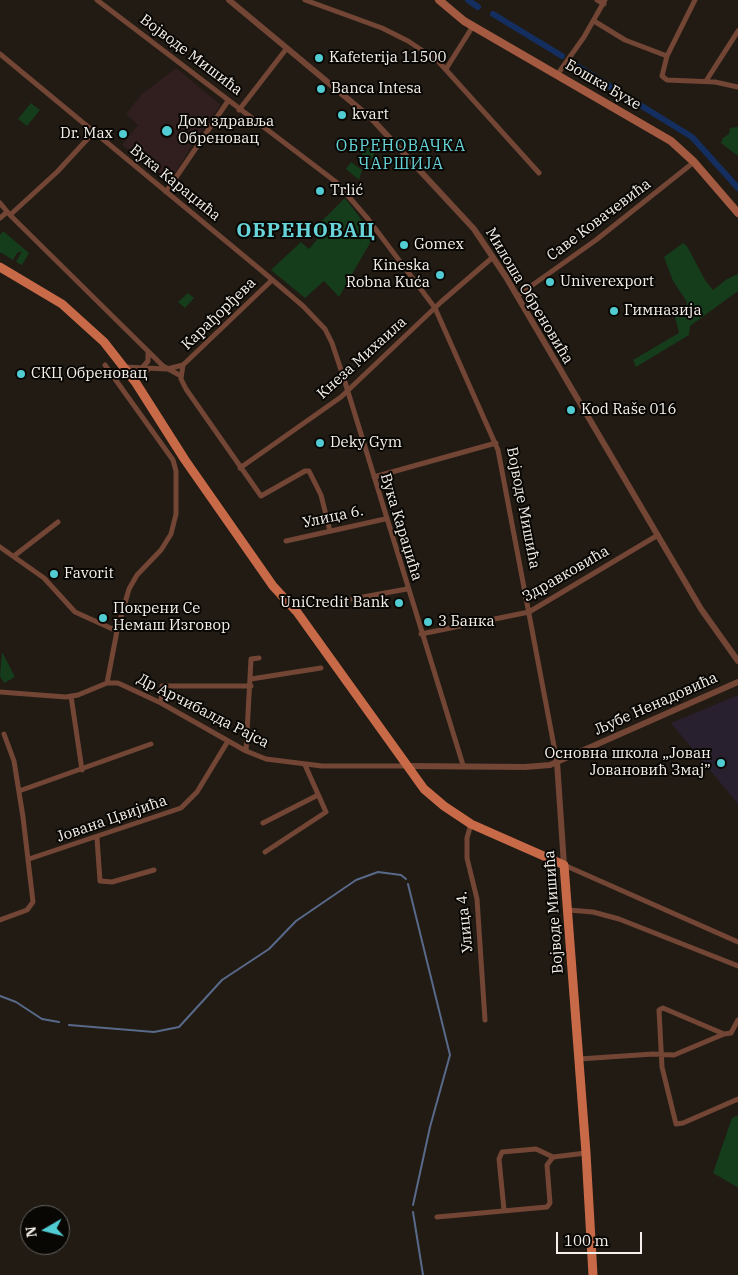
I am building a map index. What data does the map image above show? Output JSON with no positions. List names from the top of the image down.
{
  "streets": {
    "main road": ["Војводе Мишића", "Бошка Бухе"],
    "street": [
      "Вука Караџића",
      "Саве Ковачевића",
      "Милоша Обреновића",
      "Карађорђева",
      "Кнеза Михаила",
      "Улица 6.",
      "Здравковића",
      "Љубе Ненадовића",
      "Др Арчибалда Рајса",
      "Јована Цвијића",
      "Улица 4."
    ]
  },
  "crossings": [
    ["Војводе Мишића", "Кнеза Михаила"],
    ["Војводе Мишића", "Здравковића"],
    ["Војводе Мишића", "Љубе Ненадовића"],
    ["Бошка Бухе", "Саве Ковачевића"],
    ["Вука Караџића", "Карађорђева"],
    ["Вука Караџића", "Кнеза Михаила"],
    ["Вука Караџића", "Улица 6."],
    ["Вука Караџића", "Здравковића"],
    ["Вука Караџића", "Љубе Ненадовића"],
    ["Саве Ковачевића", "Милоша Обреновића"],
    ["Милоша Обреновића", "Кнеза Михаила"],
    ["Милоша Обреновића", "Здравковића"],
    ["Љубе Ненадовића", "Др Арчибалда Рајса"],
    ["Др Арчибалда Рајса", "Јована Цвијића"]
  ],
  "districts": ["ОБРЕНОВАЧКА ЧАРШИЈА", "ОБРЕНОВАЦ"],
  "places": [
    "Kafeterija 11500",
    "Banca Intesa",
    "kvart",
    "Дом здравља Обреновац",
    "Dr. Max",
    "Trlić",
    "Gomex",
    "Kineska Robna Kuća",
    "Univerexport",
    "Гимназија",
    "СКЦ Обреновац",
    "Kod Raše 016",
    "Deky Gym",
    "Favorit",
    "UniCredit Bank",
    "Покрени Се Немаш Изговор",
    "3 Банка",
    "Основна школа „Јован Јовановић Змај”"
  ],
  "scale_bar": "100 m",
  "north": "left"
}
